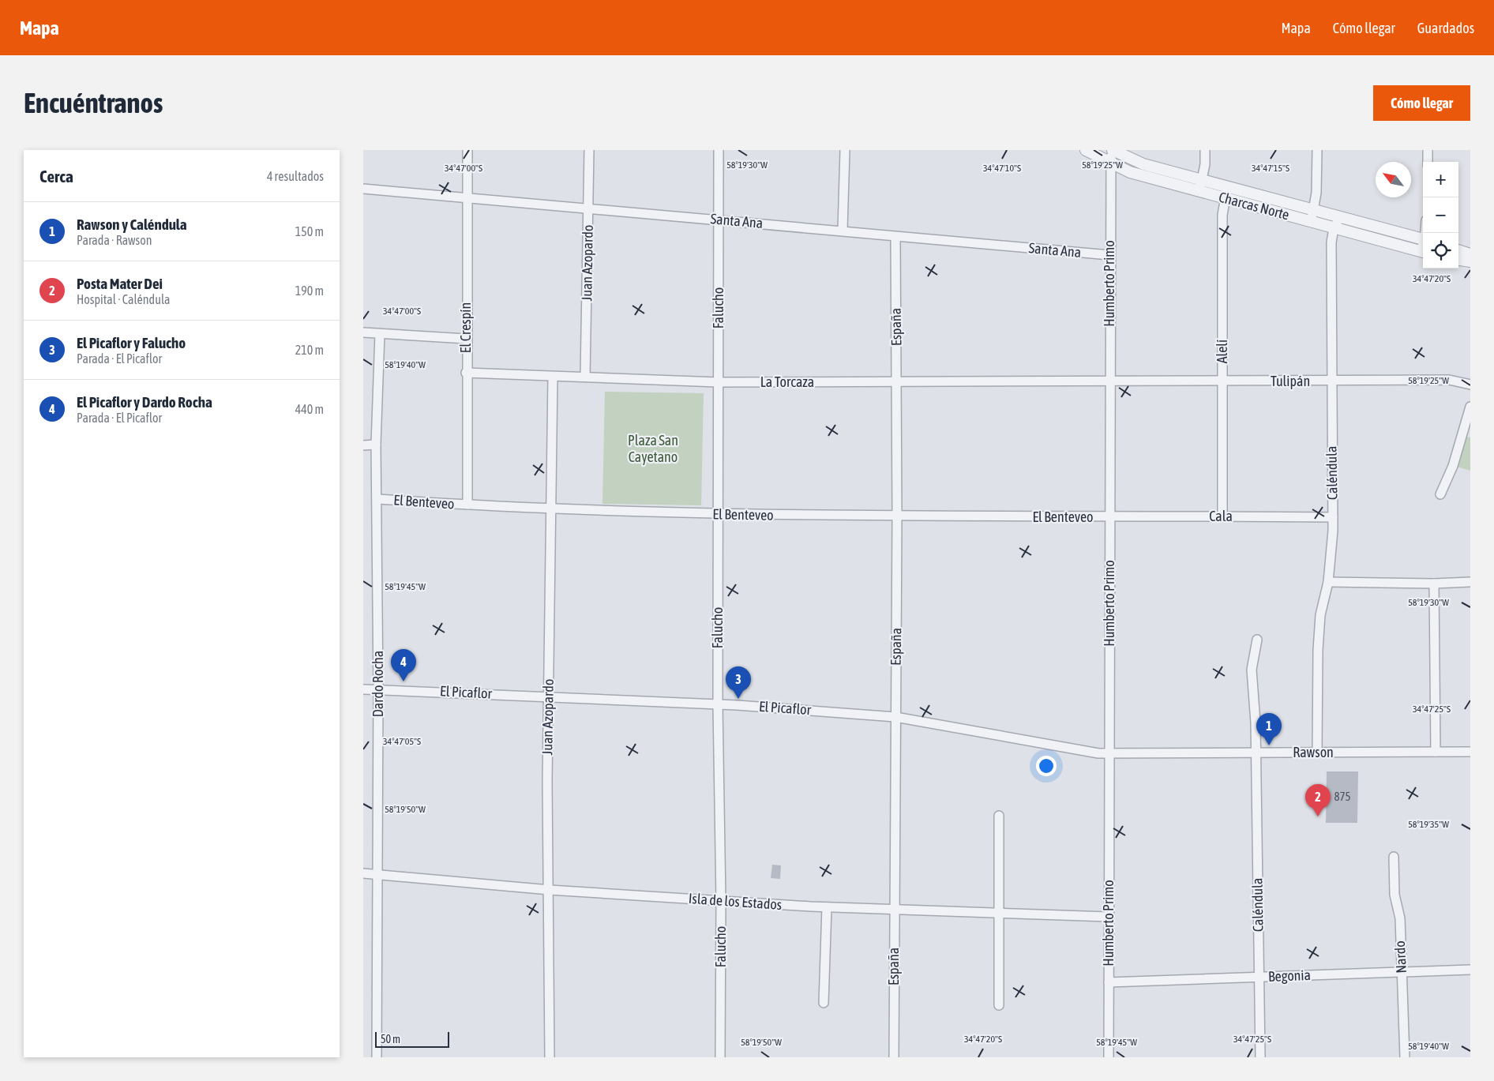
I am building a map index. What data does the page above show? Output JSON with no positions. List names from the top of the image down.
{
  "streets": {
    "street": [
      "Charcas Norte",
      "Santa Ana",
      "Juan Azopardo",
      "Humberto Primo",
      "Falucho",
      "España",
      "El Crespín",
      "Alelí",
      "Tulipán",
      "La Torcaza",
      "Caléndula",
      "El Benteveo",
      "Cala",
      "Dardo Rocha",
      "El Picaflor",
      "Rawson",
      "Isla de los Estados",
      "Nardo",
      "Begonia"
    ]
  },
  "crossings": [
    ["Charcas Norte", "Humberto Primo"],
    ["Charcas Norte", "Alelí"],
    ["Charcas Norte", "Caléndula"],
    ["Santa Ana", "Juan Azopardo"],
    ["Santa Ana", "Humberto Primo"],
    ["Santa Ana", "Falucho"],
    ["Santa Ana", "España"],
    ["Santa Ana", "El Crespín"],
    ["Juan Azopardo", "La Torcaza"],
    ["Juan Azopardo", "El Benteveo"],
    ["Juan Azopardo", "El Picaflor"],
    ["Juan Azopardo", "Isla de los Estados"],
    ["Humberto Primo", "Tulipán"],
    ["Humberto Primo", "La Torcaza"],
    ["Humberto Primo", "El Benteveo"],
    ["Humberto Primo", "Cala"],
    ["Humberto Primo", "El Picaflor"],
    ["Humberto Primo", "Rawson"],
    ["Humberto Primo", "Isla de los Estados"],
    ["Humberto Primo", "Begonia"],
    ["Falucho", "La Torcaza"],
    ["Falucho", "El Benteveo"],
    ["Falucho", "El Picaflor"],
    ["Falucho", "Isla de los Estados"],
    ["España", "La Torcaza"],
    ["España", "El Benteveo"],
    ["España", "El Picaflor"],
    ["España", "Isla de los Estados"],
    ["El Crespín", "La Torcaza"],
    ["El Crespín", "El Benteveo"],
    ["Alelí", "Tulipán"],
    ["Alelí", "Cala"],
    ["Tulipán", "La Torcaza"],
    ["Tulipán", "Caléndula"],
    ["Caléndula", "Cala"],
    ["Caléndula", "Rawson"],
    ["Caléndula", "Begonia"],
    ["El Benteveo", "Cala"],
    ["El Benteveo", "Dardo Rocha"],
    ["Dardo Rocha", "El Picaflor"],
    ["Dardo Rocha", "Isla de los Estados"],
    ["El Picaflor", "Rawson"],
    ["Nardo", "Begonia"]
  ],
  "parks": ["Plaza San Cayetano"],
  "house_numbers": ["875"],
  "scale_bar": "50 m",
  "north": "top left",
  "page": {
    "header": "Mapa",
    "nav": ["Mapa", "Cómo llegar", "Guardados"],
    "buttons": "Cómo llegar",
    "title": "Encuéntranos",
    "heading": ["Cerca", "4 resultados"],
    "map_buttons": ["+", "−"],
    "list": [
      {
        "mark": "1",
        "name": "Rawson y Caléndula",
        "note": "Parada · Rawson",
        "value": "150 m"
      },
      {
        "mark": "2",
        "name": "Posta Mater Dei",
        "note": "Hospital · Caléndula",
        "value": "190 m"
      },
      {
        "mark": "3",
        "name": "El Picaflor y Falucho",
        "note": "Parada · El Picaflor",
        "value": "210 m"
      },
      {
        "mark": "4",
        "name": "El Picaflor y Dardo Rocha",
        "note": "Parada · El Picaflor",
        "value": "440 m"
      }
    ],
    "pins": [
      "4",
      "3",
      "1",
      "2"
    ],
    "scale": "50 m"
  },
  "coordinates": [
    "58°19'25\"W",
    "58°19'30\"W",
    "34°47'00\"S",
    "34°47'10\"S",
    "34°47'15\"S",
    "34°47'20\"S",
    "58°19'40\"W",
    "58°19'45\"W",
    "34°47'25\"S",
    "34°47'05\"S",
    "58°19'50\"W",
    "58°19'35\"W"
  ]
}
